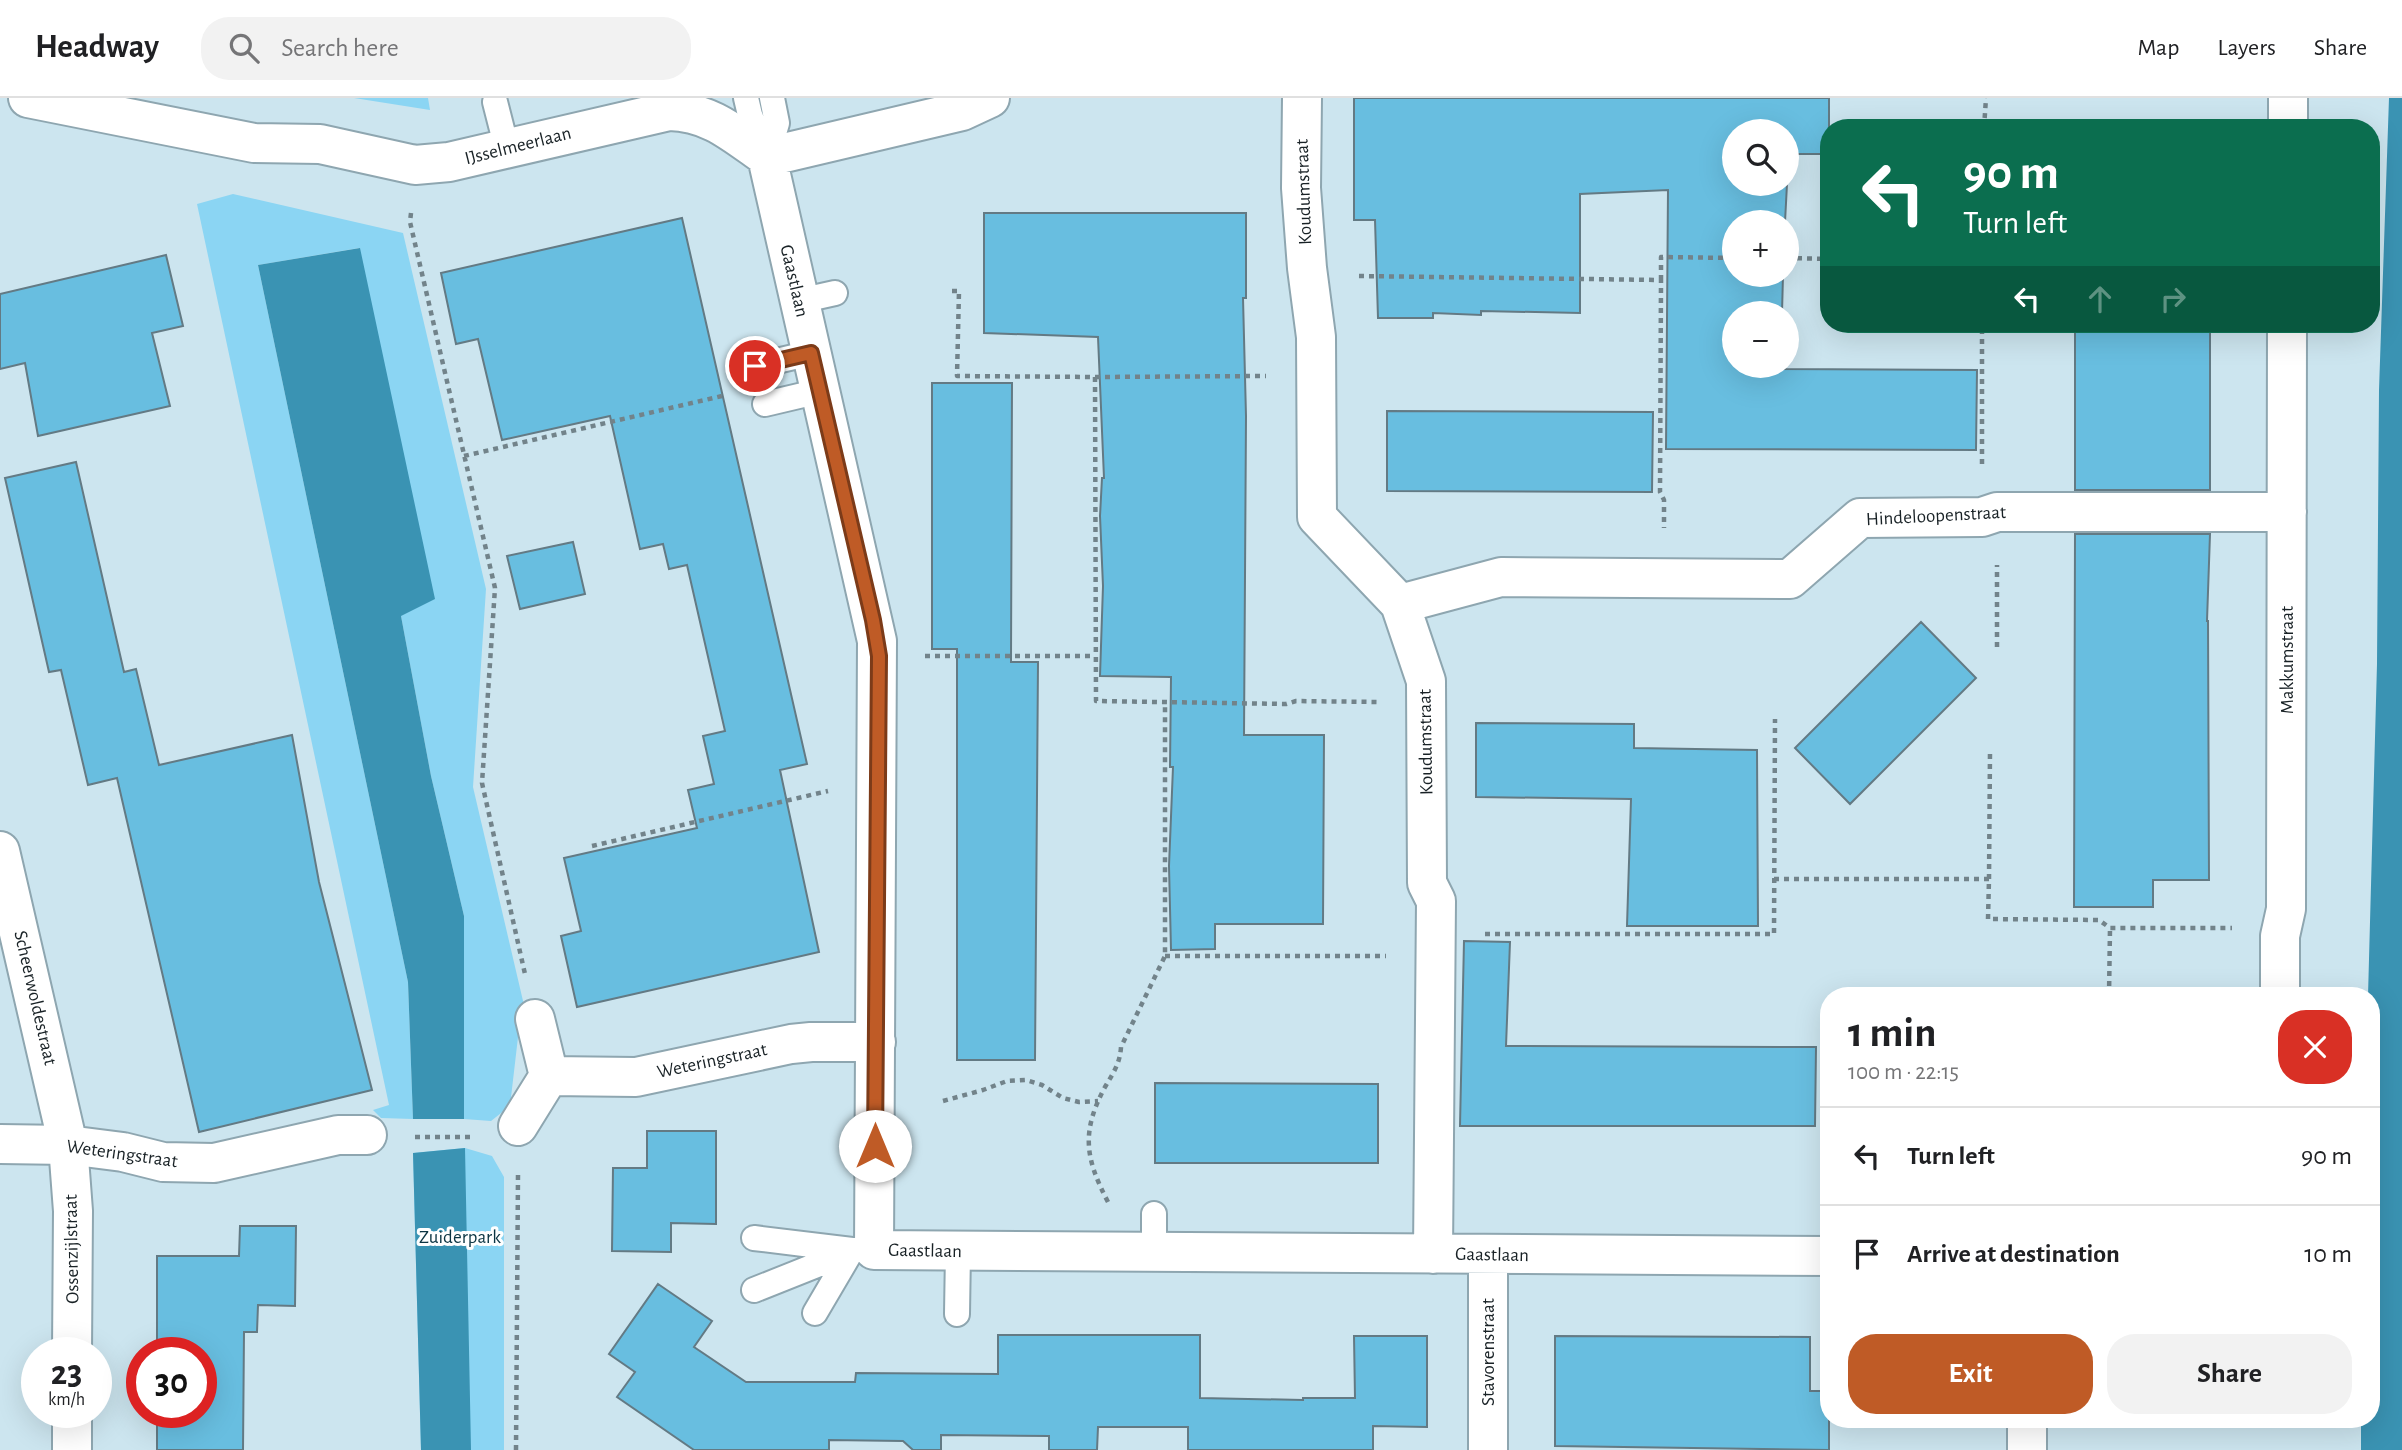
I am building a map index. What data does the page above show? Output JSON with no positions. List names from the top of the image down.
{
  "streets": {
    "street": [
      "IJsselmeerlaan",
      "Koudumstraat",
      "Gaastlaan",
      "Hindeloopenstraat",
      "Makkumstraat",
      "Scheerwoldestraat",
      "Weteringstraat",
      "Ossenzijlstraat",
      "Stavorenstraat"
    ]
  },
  "crossings": [
    ["IJsselmeerlaan", "Gaastlaan"],
    ["Koudumstraat", "Gaastlaan"],
    ["Koudumstraat", "Hindeloopenstraat"],
    ["Gaastlaan", "Weteringstraat"],
    ["Gaastlaan", "Stavorenstraat"],
    ["Hindeloopenstraat", "Makkumstraat"],
    ["Scheerwoldestraat", "Weteringstraat"],
    ["Scheerwoldestraat", "Ossenzijlstraat"],
    ["Weteringstraat", "Ossenzijlstraat"]
  ],
  "parks": ["Zuiderpark"],
  "page": {
    "header": "Headway",
    "search": "Search here",
    "nav": ["Map", "Layers", "Share"],
    "map_buttons": ["+", "−"],
    "turn": ["90 m", "Turn left"],
    "heading": ["1 min", "100 m · 22:15"],
    "list": [
      {
        "name": "Turn left",
        "value": "90 m"
      },
      {
        "name": "Arrive at destination",
        "value": "10 m"
      }
    ],
    "buttons": ["Exit", "Share"],
    "speed": "23 km/h",
    "limit": "30"
  }
}
